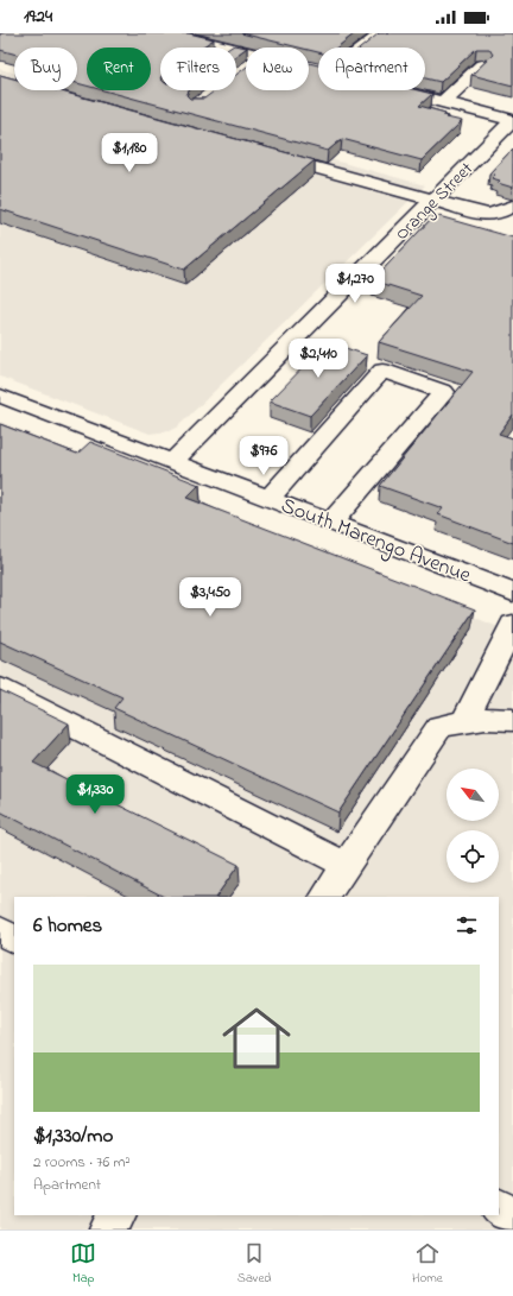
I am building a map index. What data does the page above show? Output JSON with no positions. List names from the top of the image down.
{
  "streets": {
    "street": ["Orange Street", "South Marengo Avenue"]
  },
  "crossings": [
    ["Orange Street", "South Marengo Avenue"]
  ],
  "north": "top left",
  "page": {
    "status": "19:24",
    "chip": [
      "Buy",
      "Rent",
      "Filters",
      "New",
      "Apartment"
    ],
    "price": [
      "$1,180",
      "$1,270",
      "$2,410",
      "$976",
      "$3,450",
      "$1,330"
    ],
    "heading": "6 homes",
    "list": [
      {
        "name": "$1,330/mo",
        "note": "2 rooms · 76 m² · Apartment"
      }
    ],
    "tabs": ["Map", "Saved", "Home"]
  }
}
